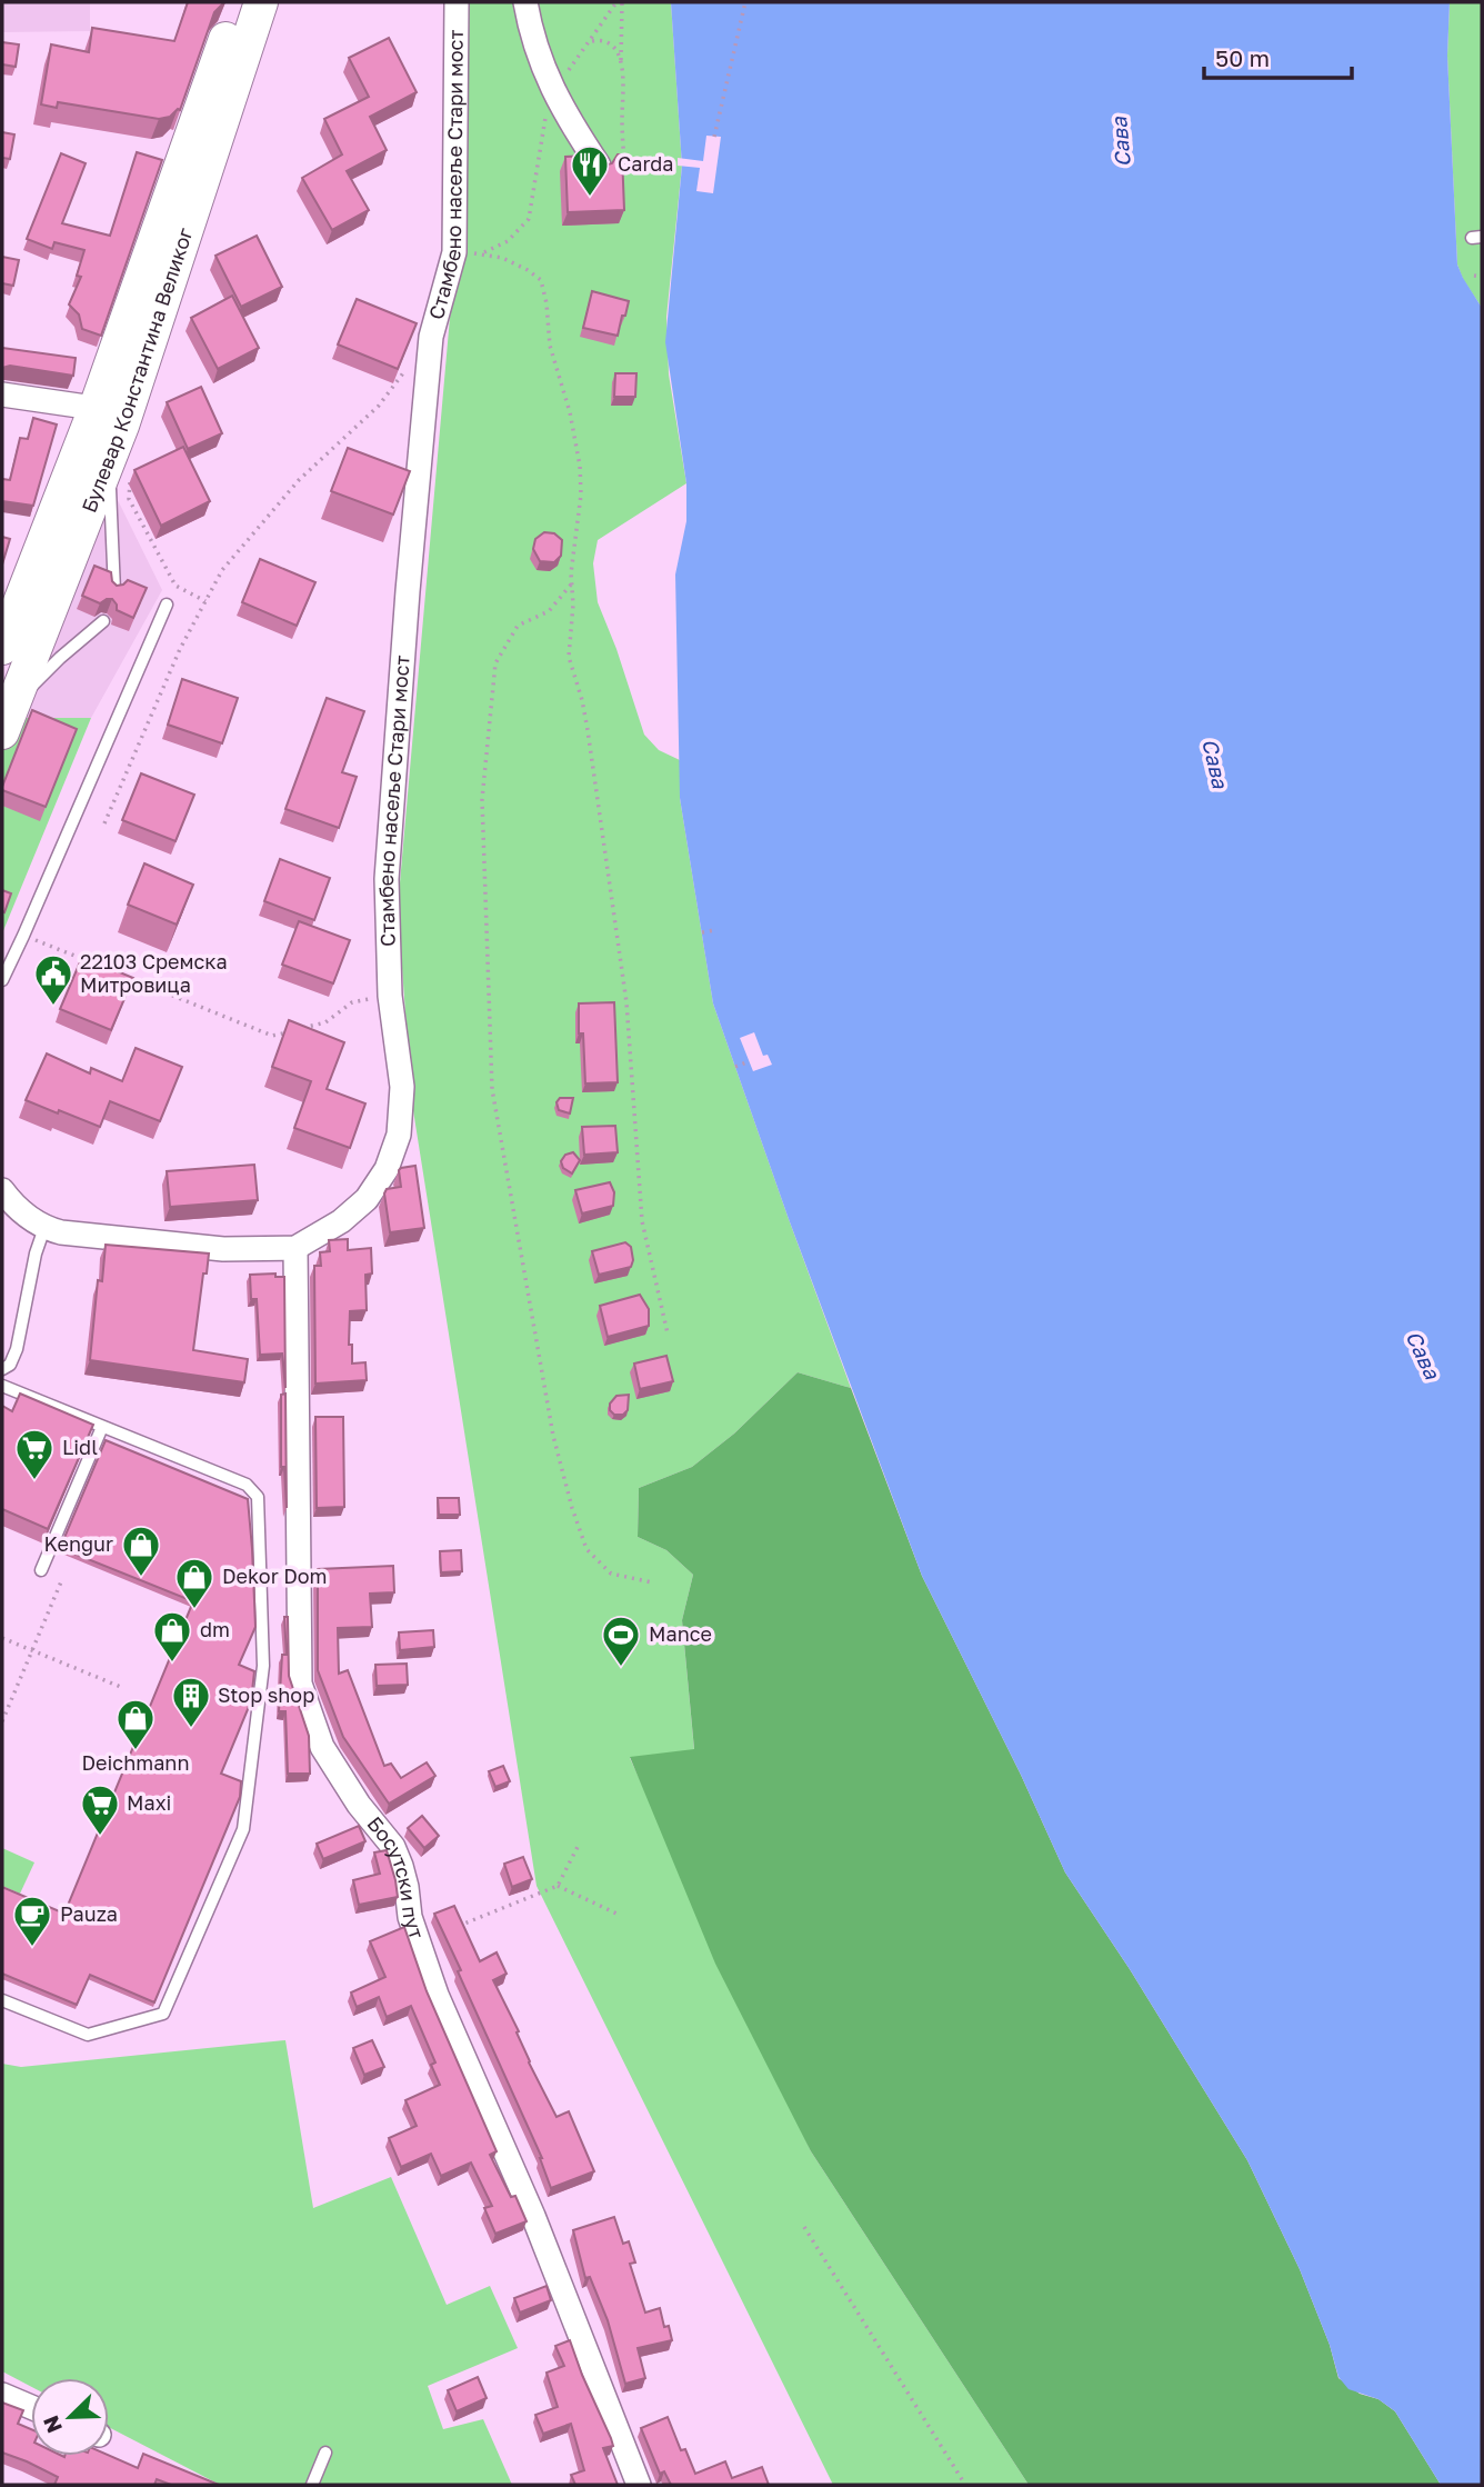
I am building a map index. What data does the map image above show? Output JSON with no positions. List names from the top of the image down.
{
  "streets": {
    "main road": ["Булевар Константина Великог"],
    "street": ["Стамбено насеље Стари мост", "Босутски пут"]
  },
  "crossings": [
    ["Стамбено насеље Стари мост", "Босутски пут"]
  ],
  "water": ["Сава"],
  "places": {
    "restaurant": ["Carda"],
    "public building": ["22103 Сремска Митровица"],
    "supermarket": ["Lidl", "Maxi"],
    "shop": [
      "Kengur",
      "Dekor Dom",
      "dm",
      "Deichmann"
    ],
    "sports": ["Mance"],
    "building": ["Stop shop"],
    "cafe": ["Pauza"]
  },
  "scale_bar": "50 m",
  "north": "bottom left"
}
